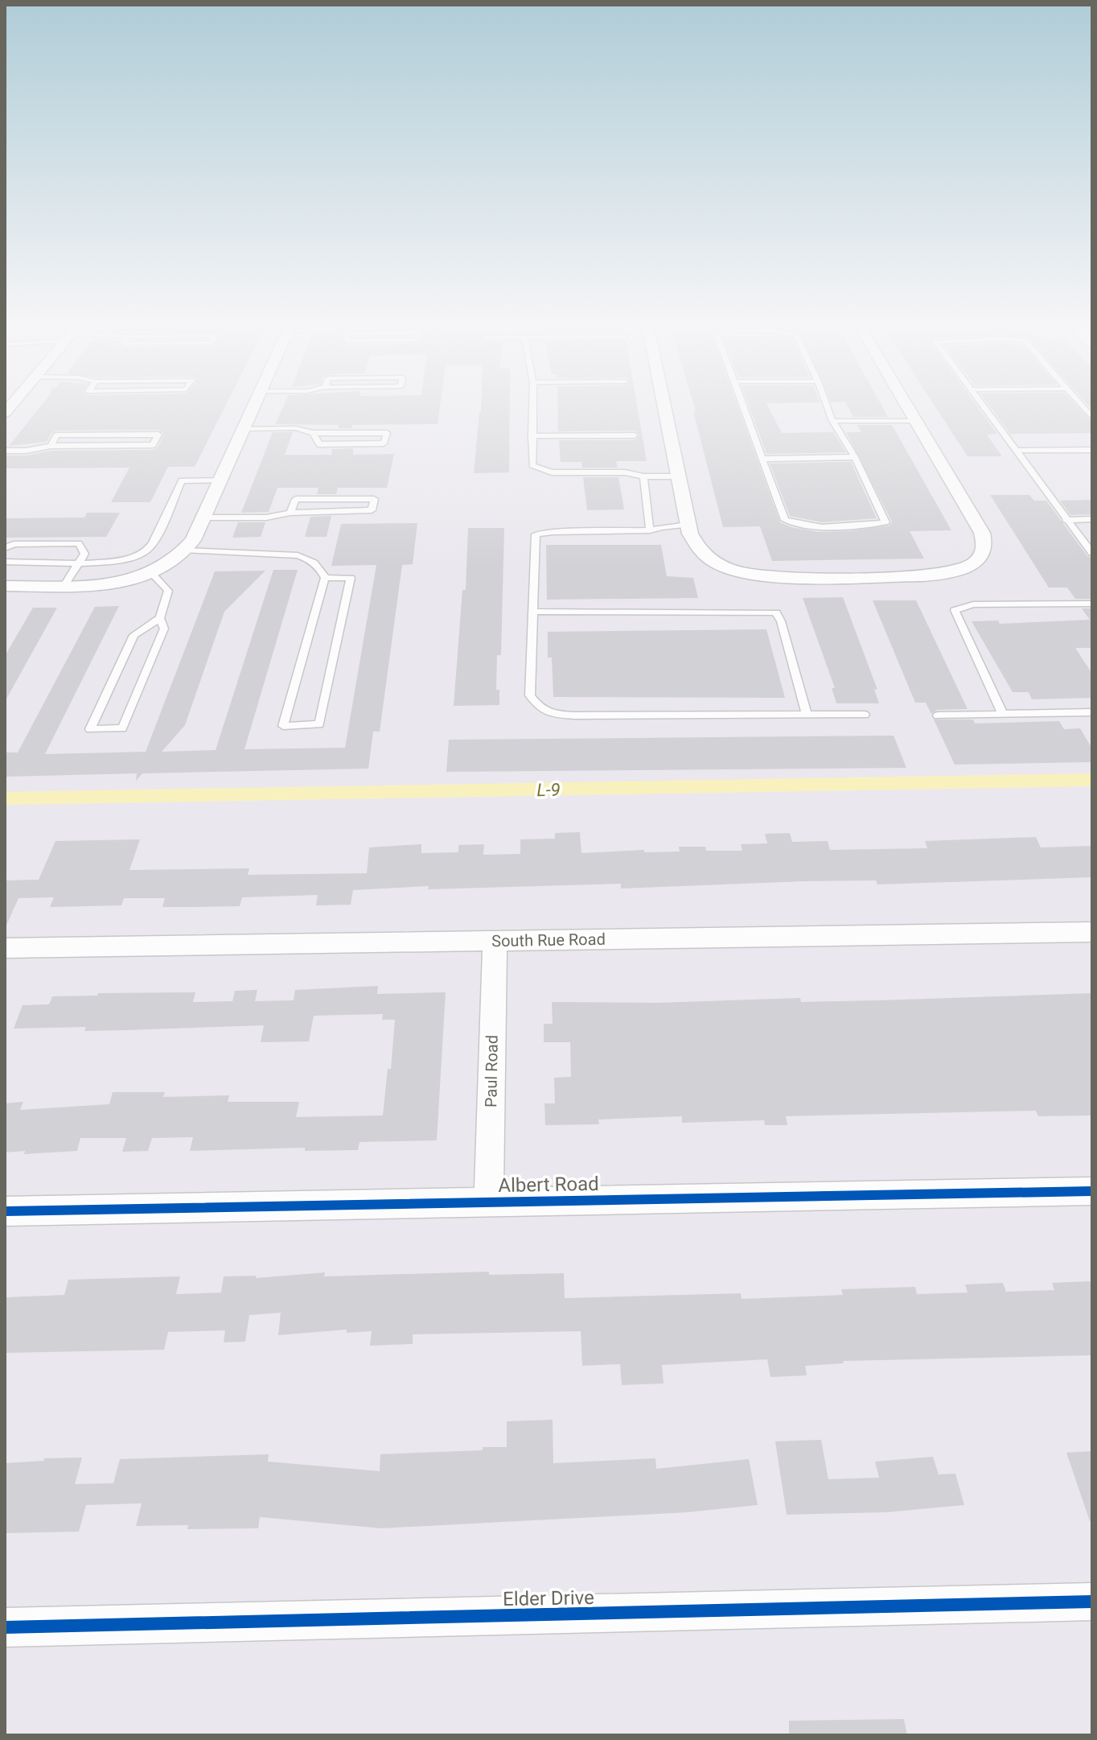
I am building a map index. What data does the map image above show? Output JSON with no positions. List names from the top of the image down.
{
  "streets": {
    "street": [
      "South Rue Road",
      "Paul Road",
      "Albert Road",
      "Elder Drive"
    ]
  },
  "crossings": [
    ["South Rue Road", "Paul Road"],
    ["Paul Road", "Albert Road"]
  ],
  "water": ["L-9"]
}
